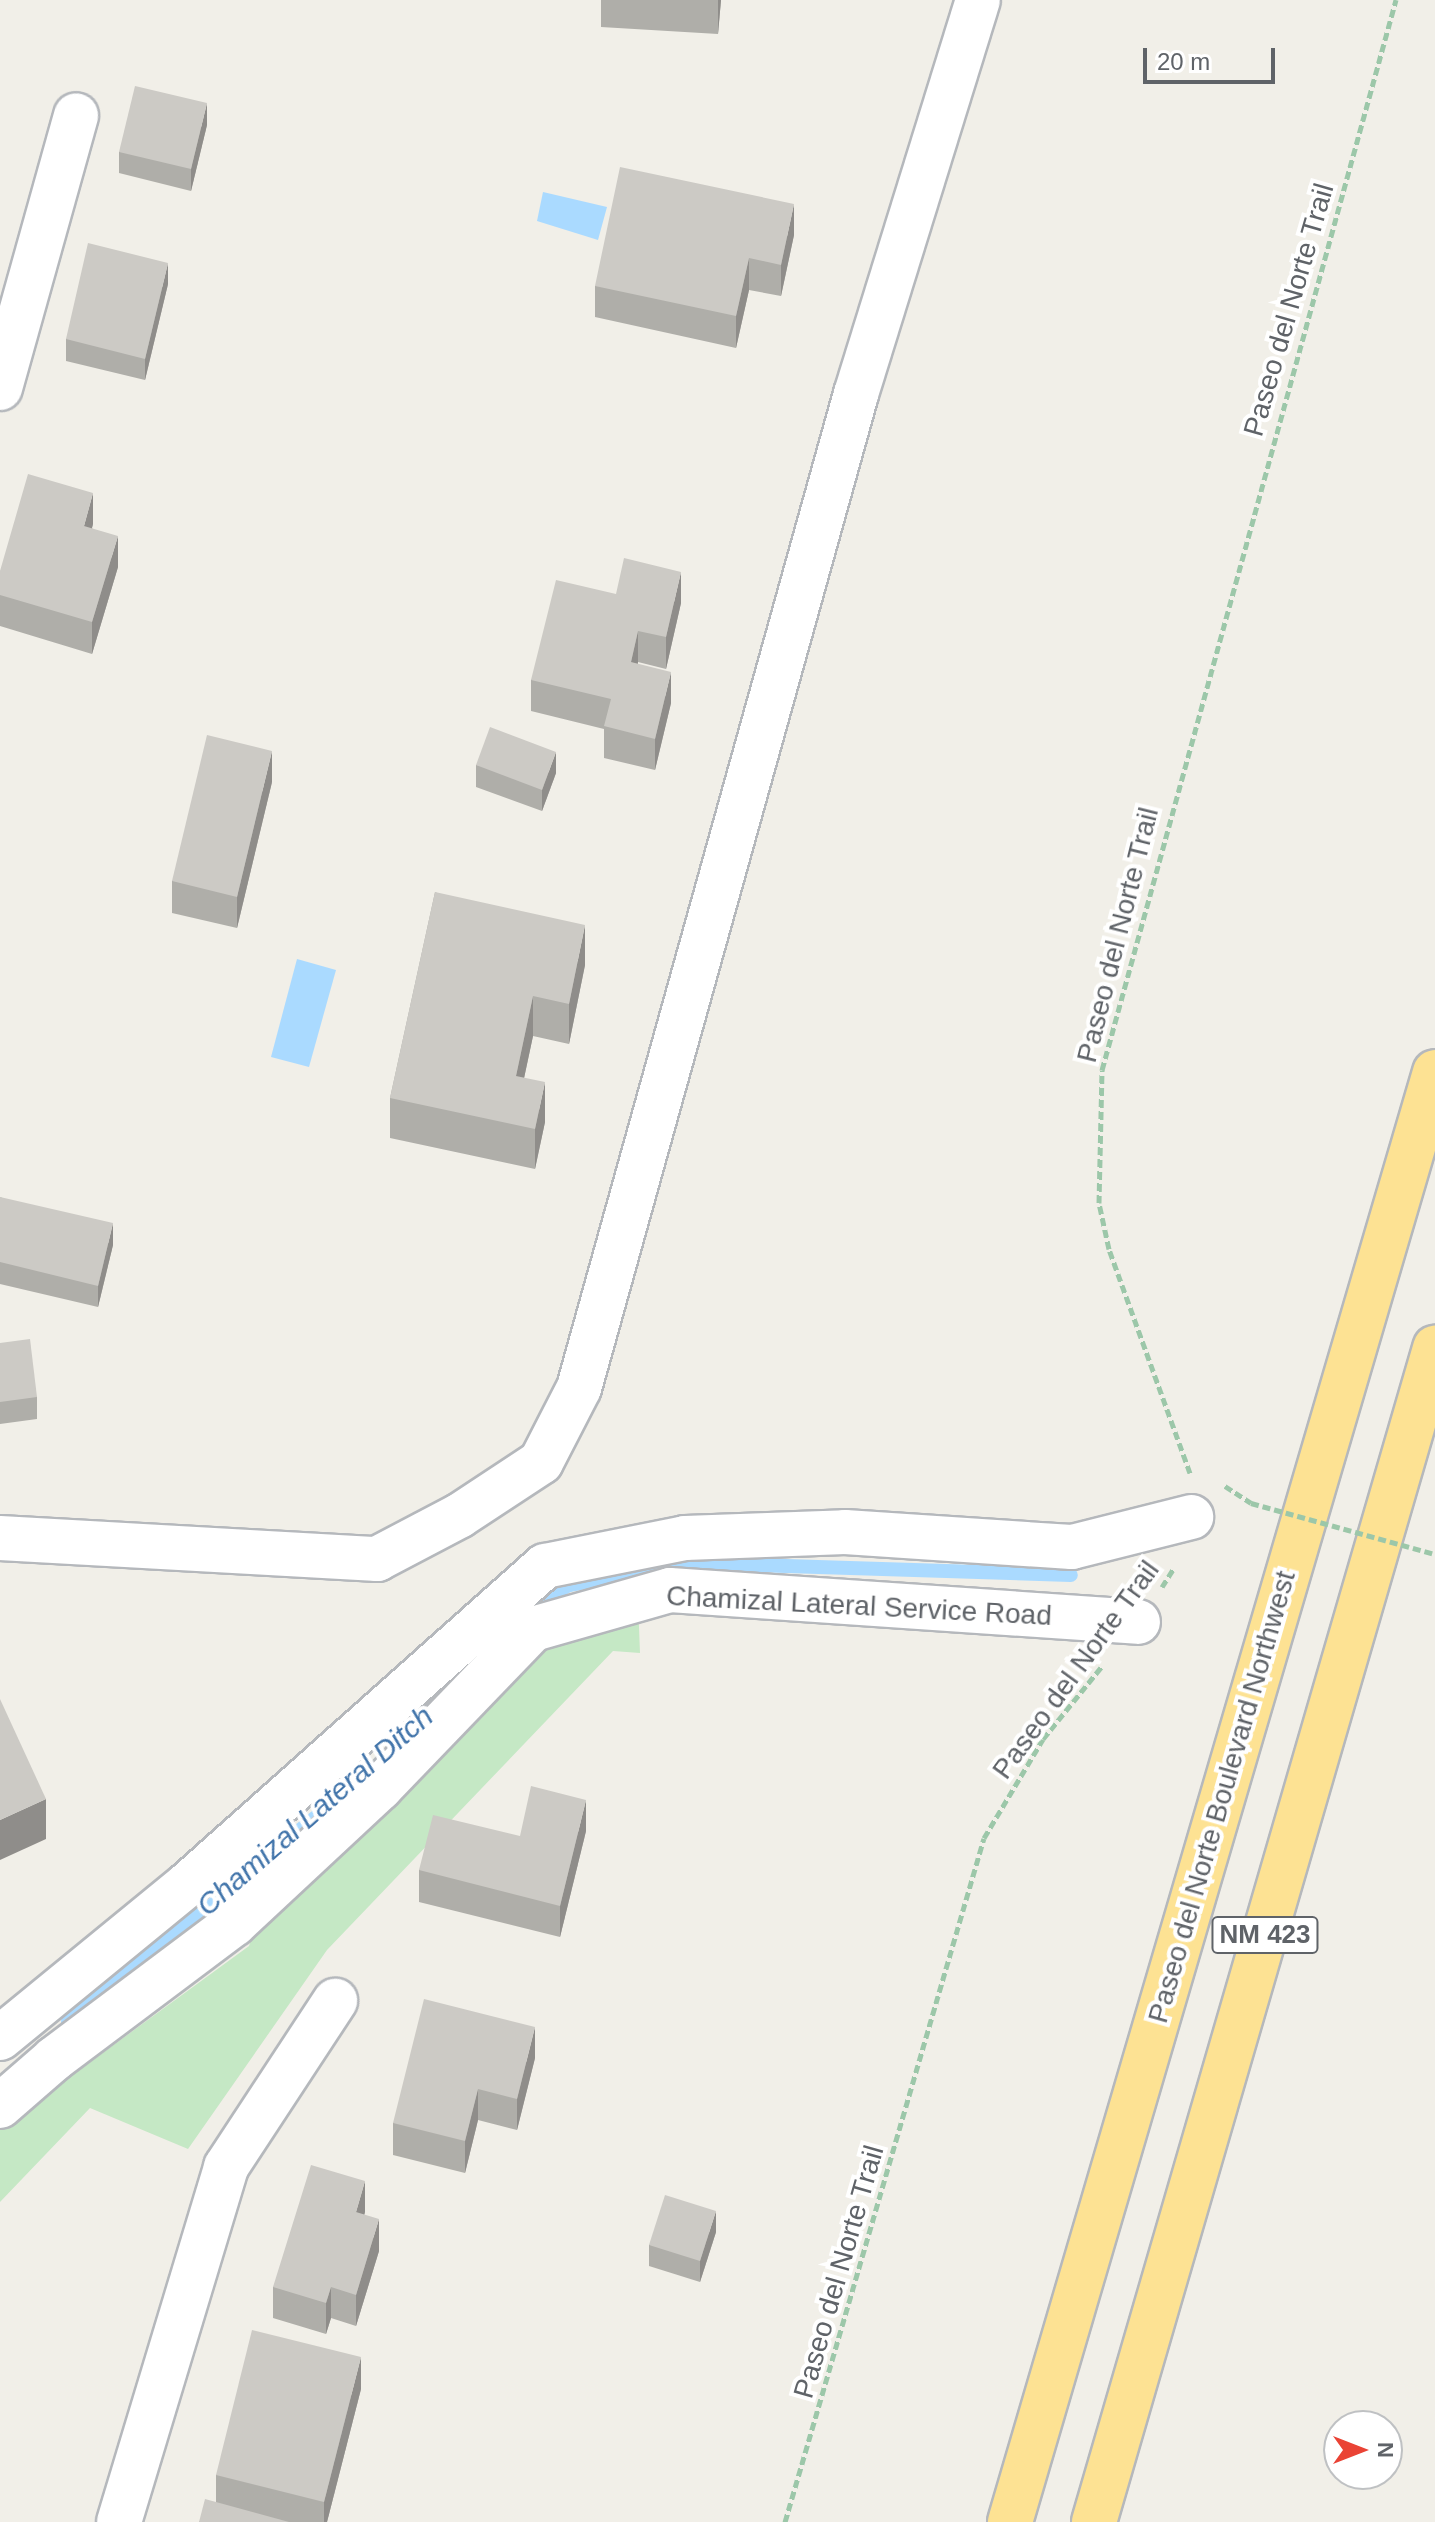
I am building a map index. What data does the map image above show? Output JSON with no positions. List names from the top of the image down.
{
  "streets": {
    "highway": ["Paseo del Norte Boulevard Northwest", "NM 423"],
    "street": ["Chamizal Lateral Service Road"],
    "path": ["Paseo del Norte Trail"]
  },
  "crossings": [
    ["Paseo del Norte Trail", "Chamizal Lateral Service Road"]
  ],
  "water": ["Chamizal Lateral Ditch"],
  "scale_bar": "20 m",
  "north": "right"
}
